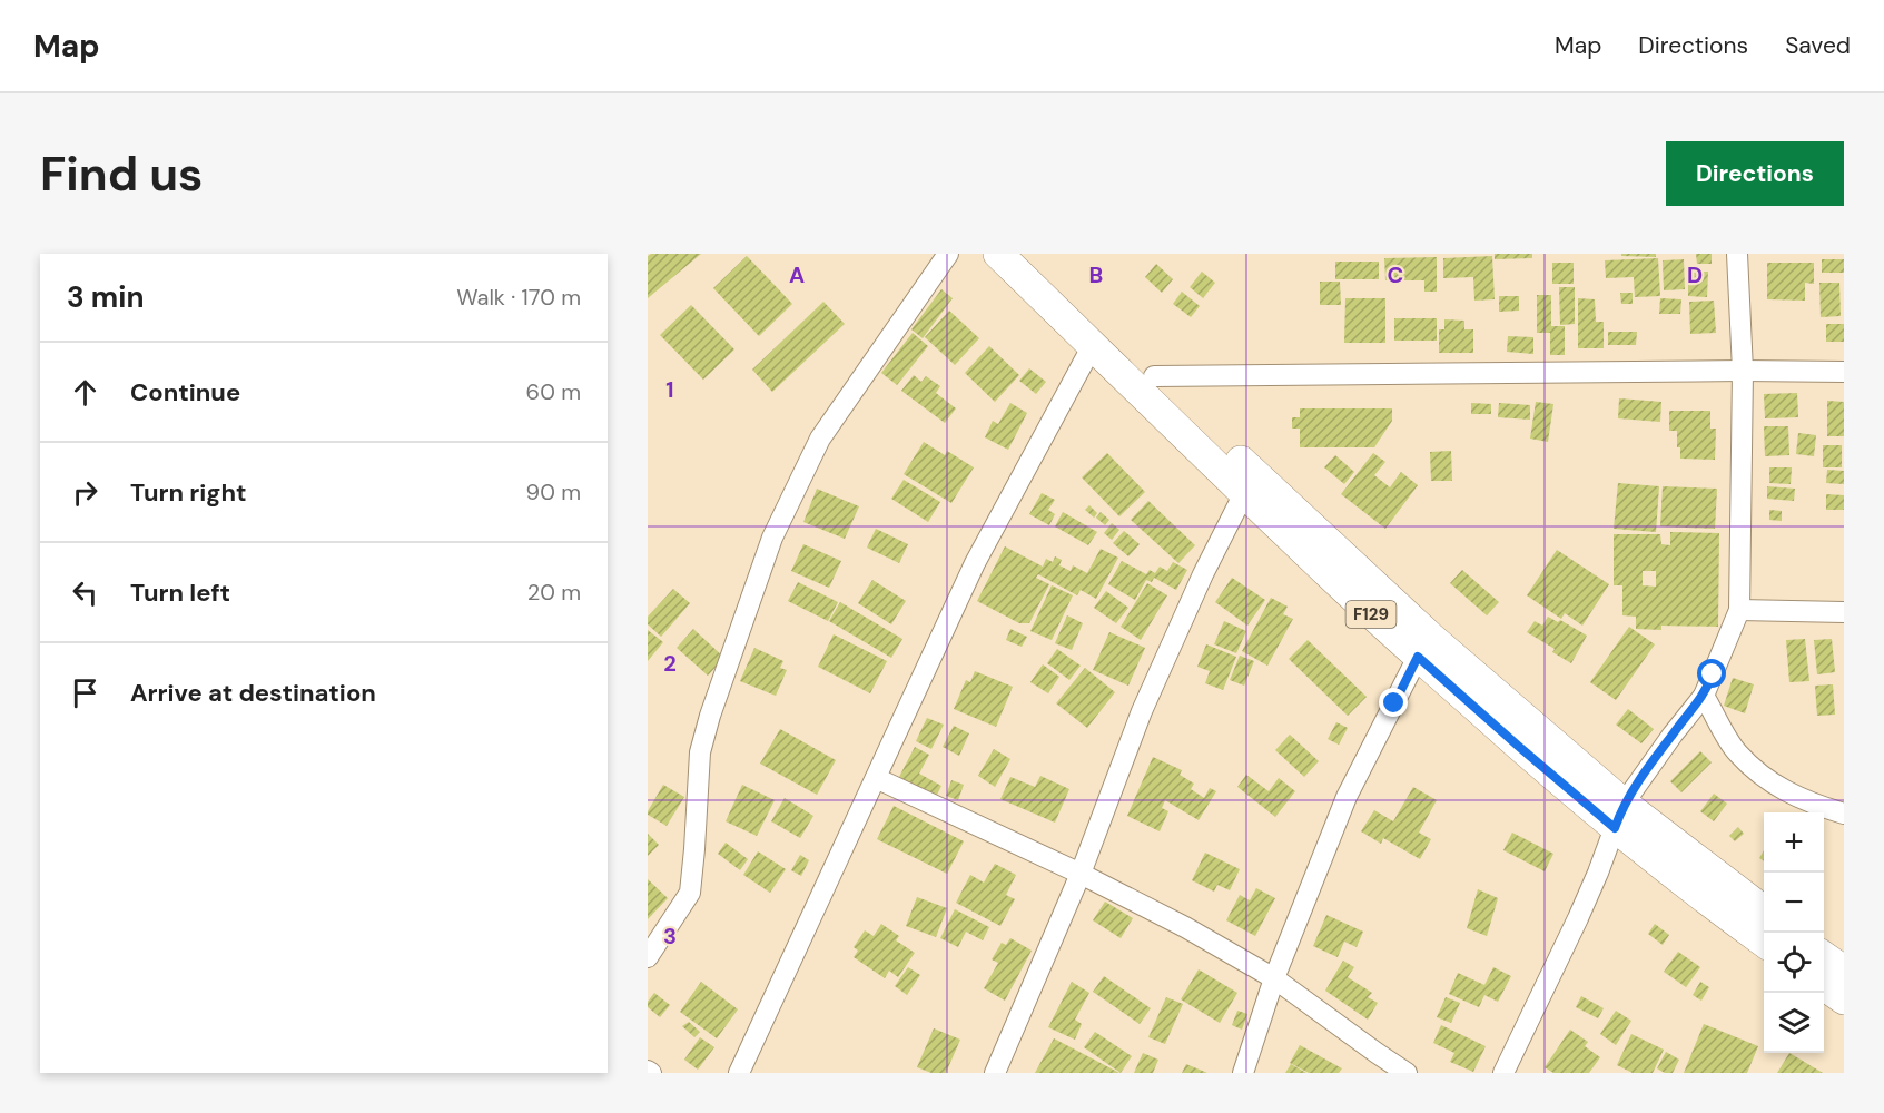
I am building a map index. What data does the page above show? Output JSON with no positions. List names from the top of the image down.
{
  "streets": {
    "main road": ["F129"]
  },
  "page": {
    "header": "Map",
    "nav": ["Map", "Directions", "Saved"],
    "buttons": "Directions",
    "title": "Find us",
    "heading": ["3 min", "Walk · 170 m"],
    "list": [
      ["Continue", "60 m"],
      ["Turn right", "90 m"],
      ["Turn left", "20 m"],
      "Arrive at destination"
    ],
    "map_buttons": ["+", "−"]
  },
  "grid": {
    "columns": [
      "A",
      "B",
      "C",
      "D"
    ],
    "rows": ["1", "2", "3"]
  }
}
